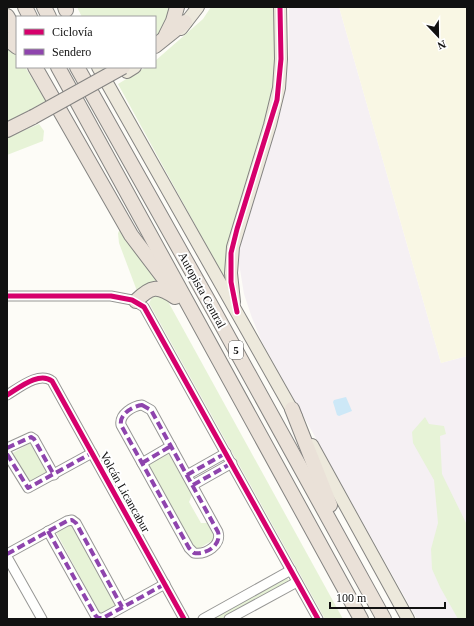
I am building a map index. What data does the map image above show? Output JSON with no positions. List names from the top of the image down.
{
  "streets": {
    "highway": ["Autopista Central", "5"],
    "street": ["Volcán Licancabur"]
  },
  "legend": ["Ciclovía", "Sendero"],
  "scale_bar": "100 m",
  "north": "bottom"
}
